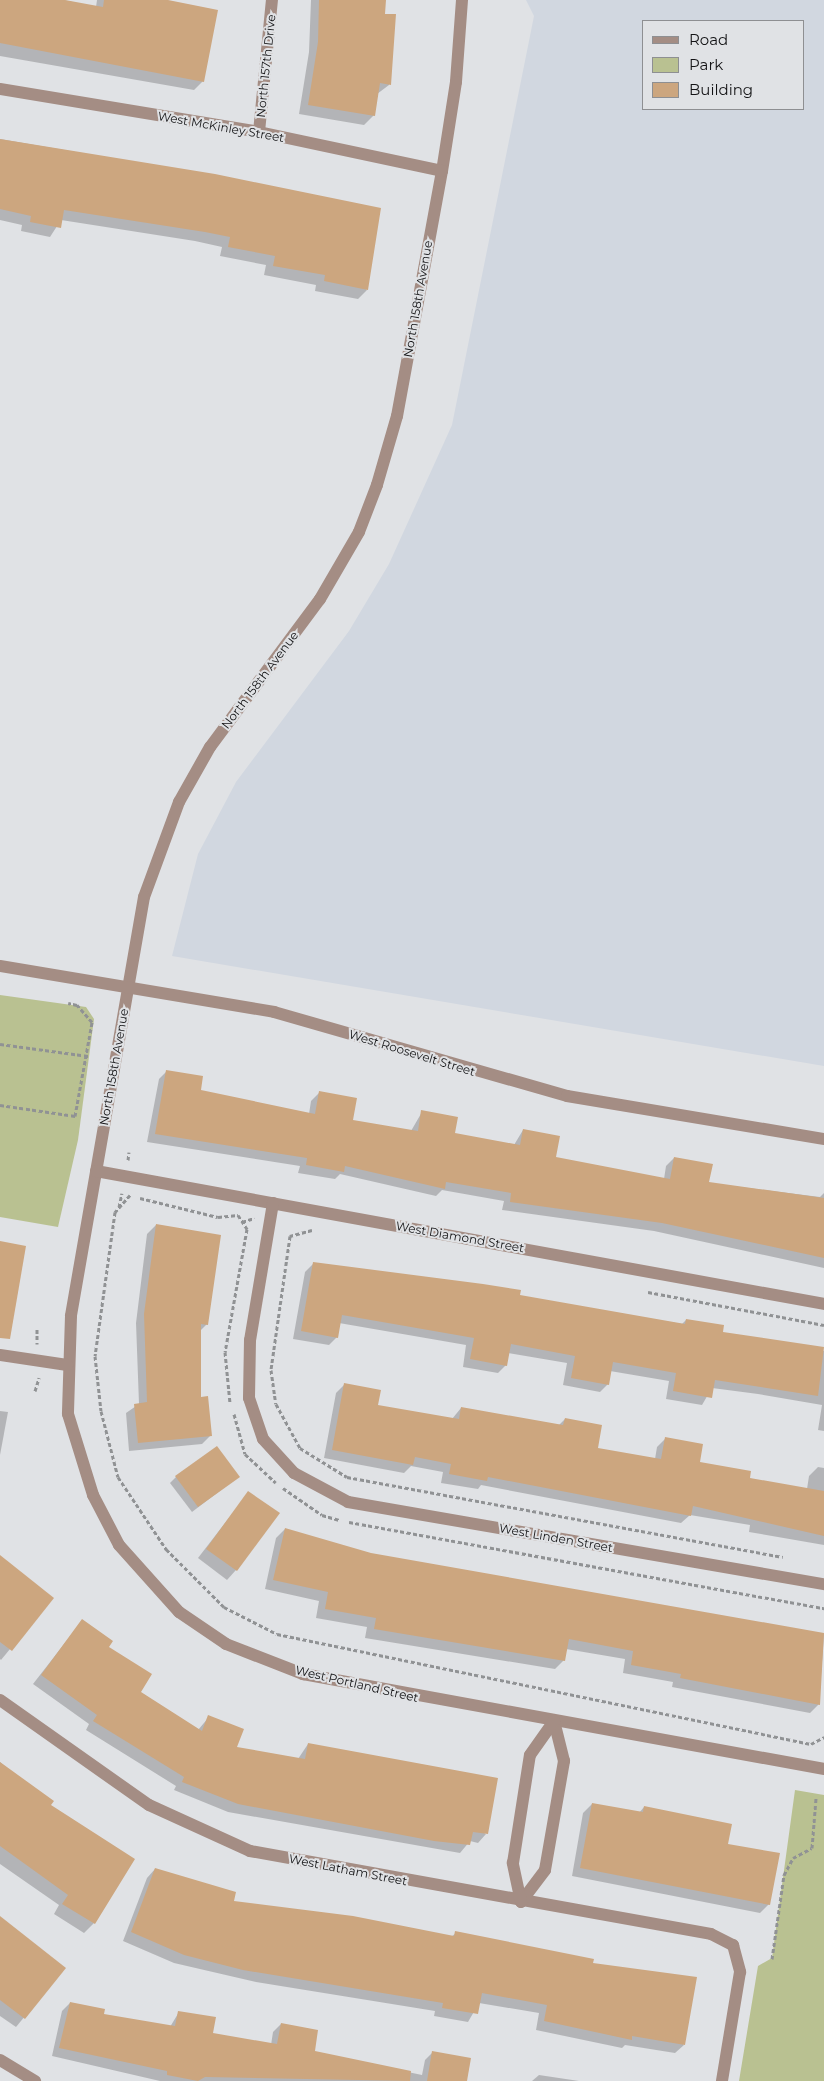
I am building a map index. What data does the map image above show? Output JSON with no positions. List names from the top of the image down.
{
  "streets": {
    "street": [
      "North 157th Drive",
      "West McKinley Street",
      "North 158th Avenue",
      "West Roosevelt Street",
      "West Diamond Street",
      "West Linden Street",
      "West Portland Street",
      "West Latham Street"
    ]
  },
  "crossings": [
    ["North 157th Drive", "West McKinley Street"],
    ["West McKinley Street", "North 158th Avenue"],
    ["North 158th Avenue", "West Roosevelt Street"],
    ["North 158th Avenue", "West Diamond Street"],
    ["North 158th Avenue", "West Portland Street"],
    ["West Diamond Street", "West Linden Street"]
  ],
  "legend": ["Road", "Park", "Building"]
}
